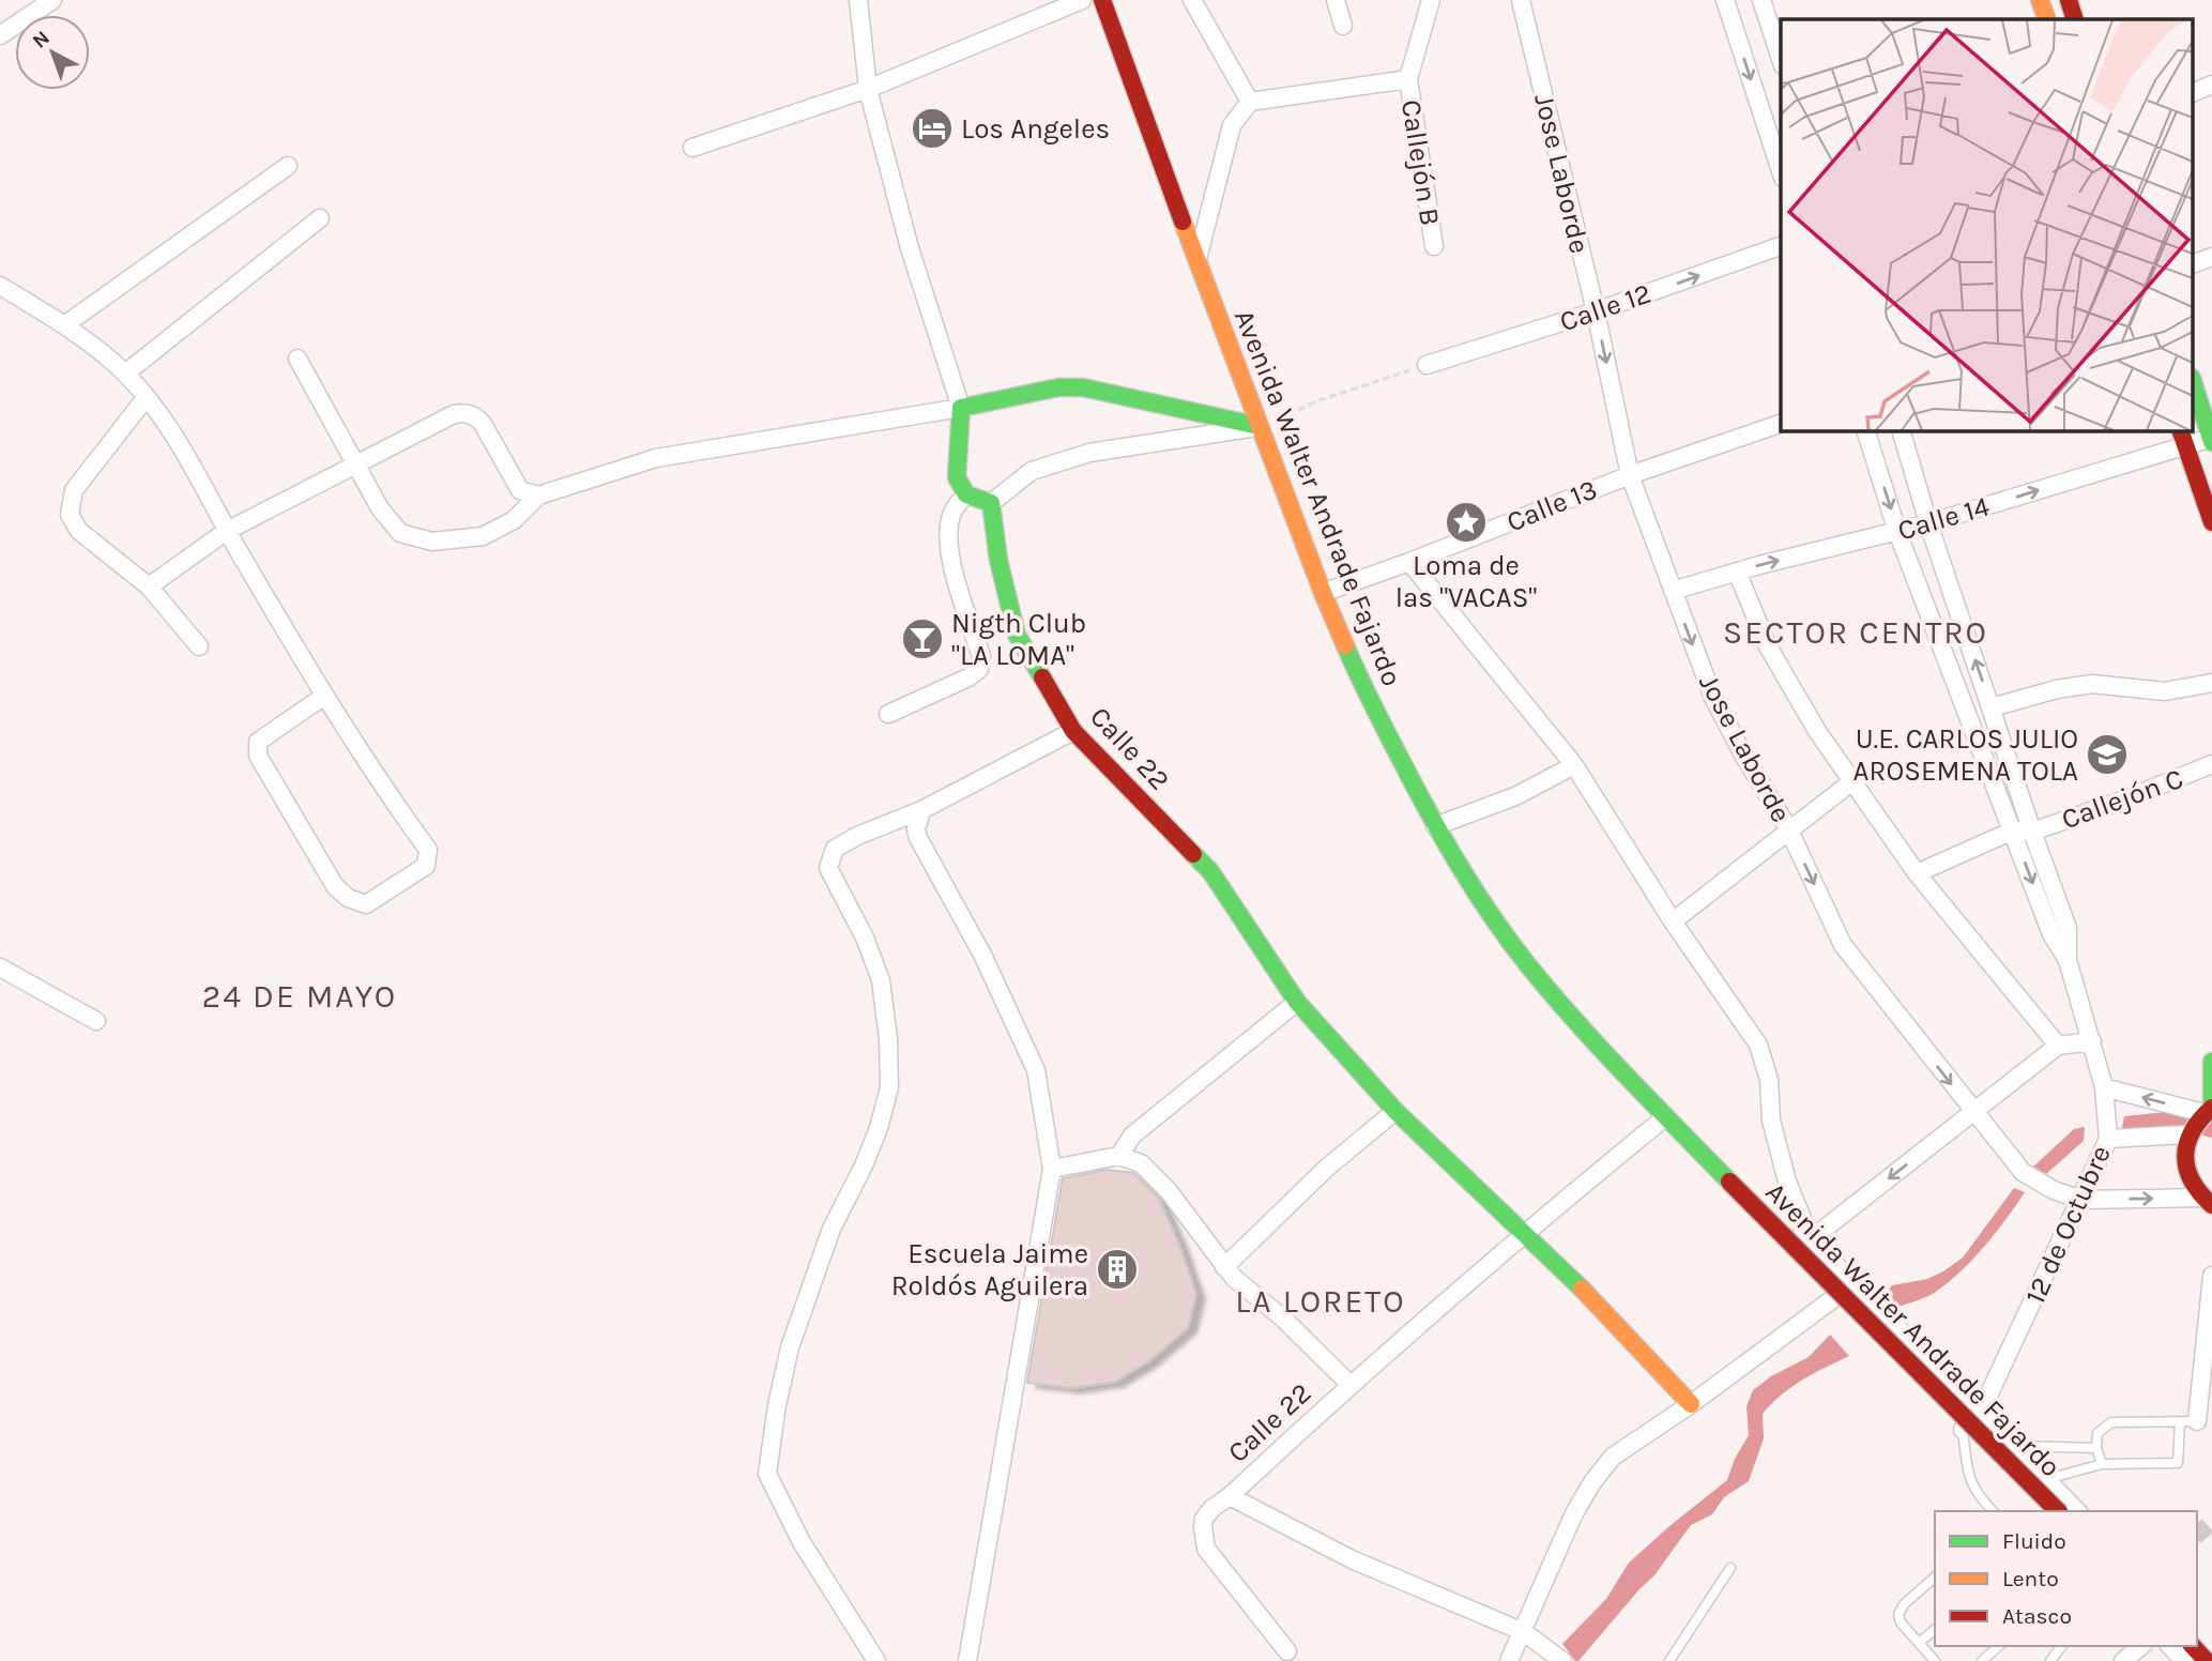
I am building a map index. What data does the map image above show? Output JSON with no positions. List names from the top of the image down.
{
  "streets": {
    "main road": ["Avenida Walter Andrade Fajardo", "Calle 22"],
    "street": [
      "Callejón B",
      "Jose Laborde",
      "Calle 12",
      "Calle 13",
      "Calle 14",
      "Callejón C",
      "12 de Octubre"
    ]
  },
  "crossings": [
    ["Jose Laborde", "Calle 12"],
    ["Jose Laborde", "Calle 13"],
    ["Jose Laborde", "Calle 14"],
    ["Jose Laborde", "12 de Octubre"],
    ["Avenida Walter Andrade Fajardo", "Calle 13"],
    ["Avenida Walter Andrade Fajardo", "Calle 22"],
    ["Avenida Walter Andrade Fajardo", "12 de Octubre"],
    ["Calle 14", "12 de Octubre"],
    ["Callejón C", "12 de Octubre"]
  ],
  "one_way": ["Calle 12", "Calle 14"],
  "districts": ["SECTOR CENTRO", "24 DE MAYO", "LA LORETO"],
  "places": {
    "hotel": ["Los Angeles"],
    "place": ["Loma de las \"VACAS\""],
    "bar": ["Nigth Club \"LA LOMA\""],
    "school or university": ["U.E. CARLOS JULIO AROSEMENA TOLA"],
    "building": ["Escuela Jaime Roldós Aguilera"]
  },
  "legend": ["Fluido", "Lento", "Atasco"],
  "north": "top left"
}
